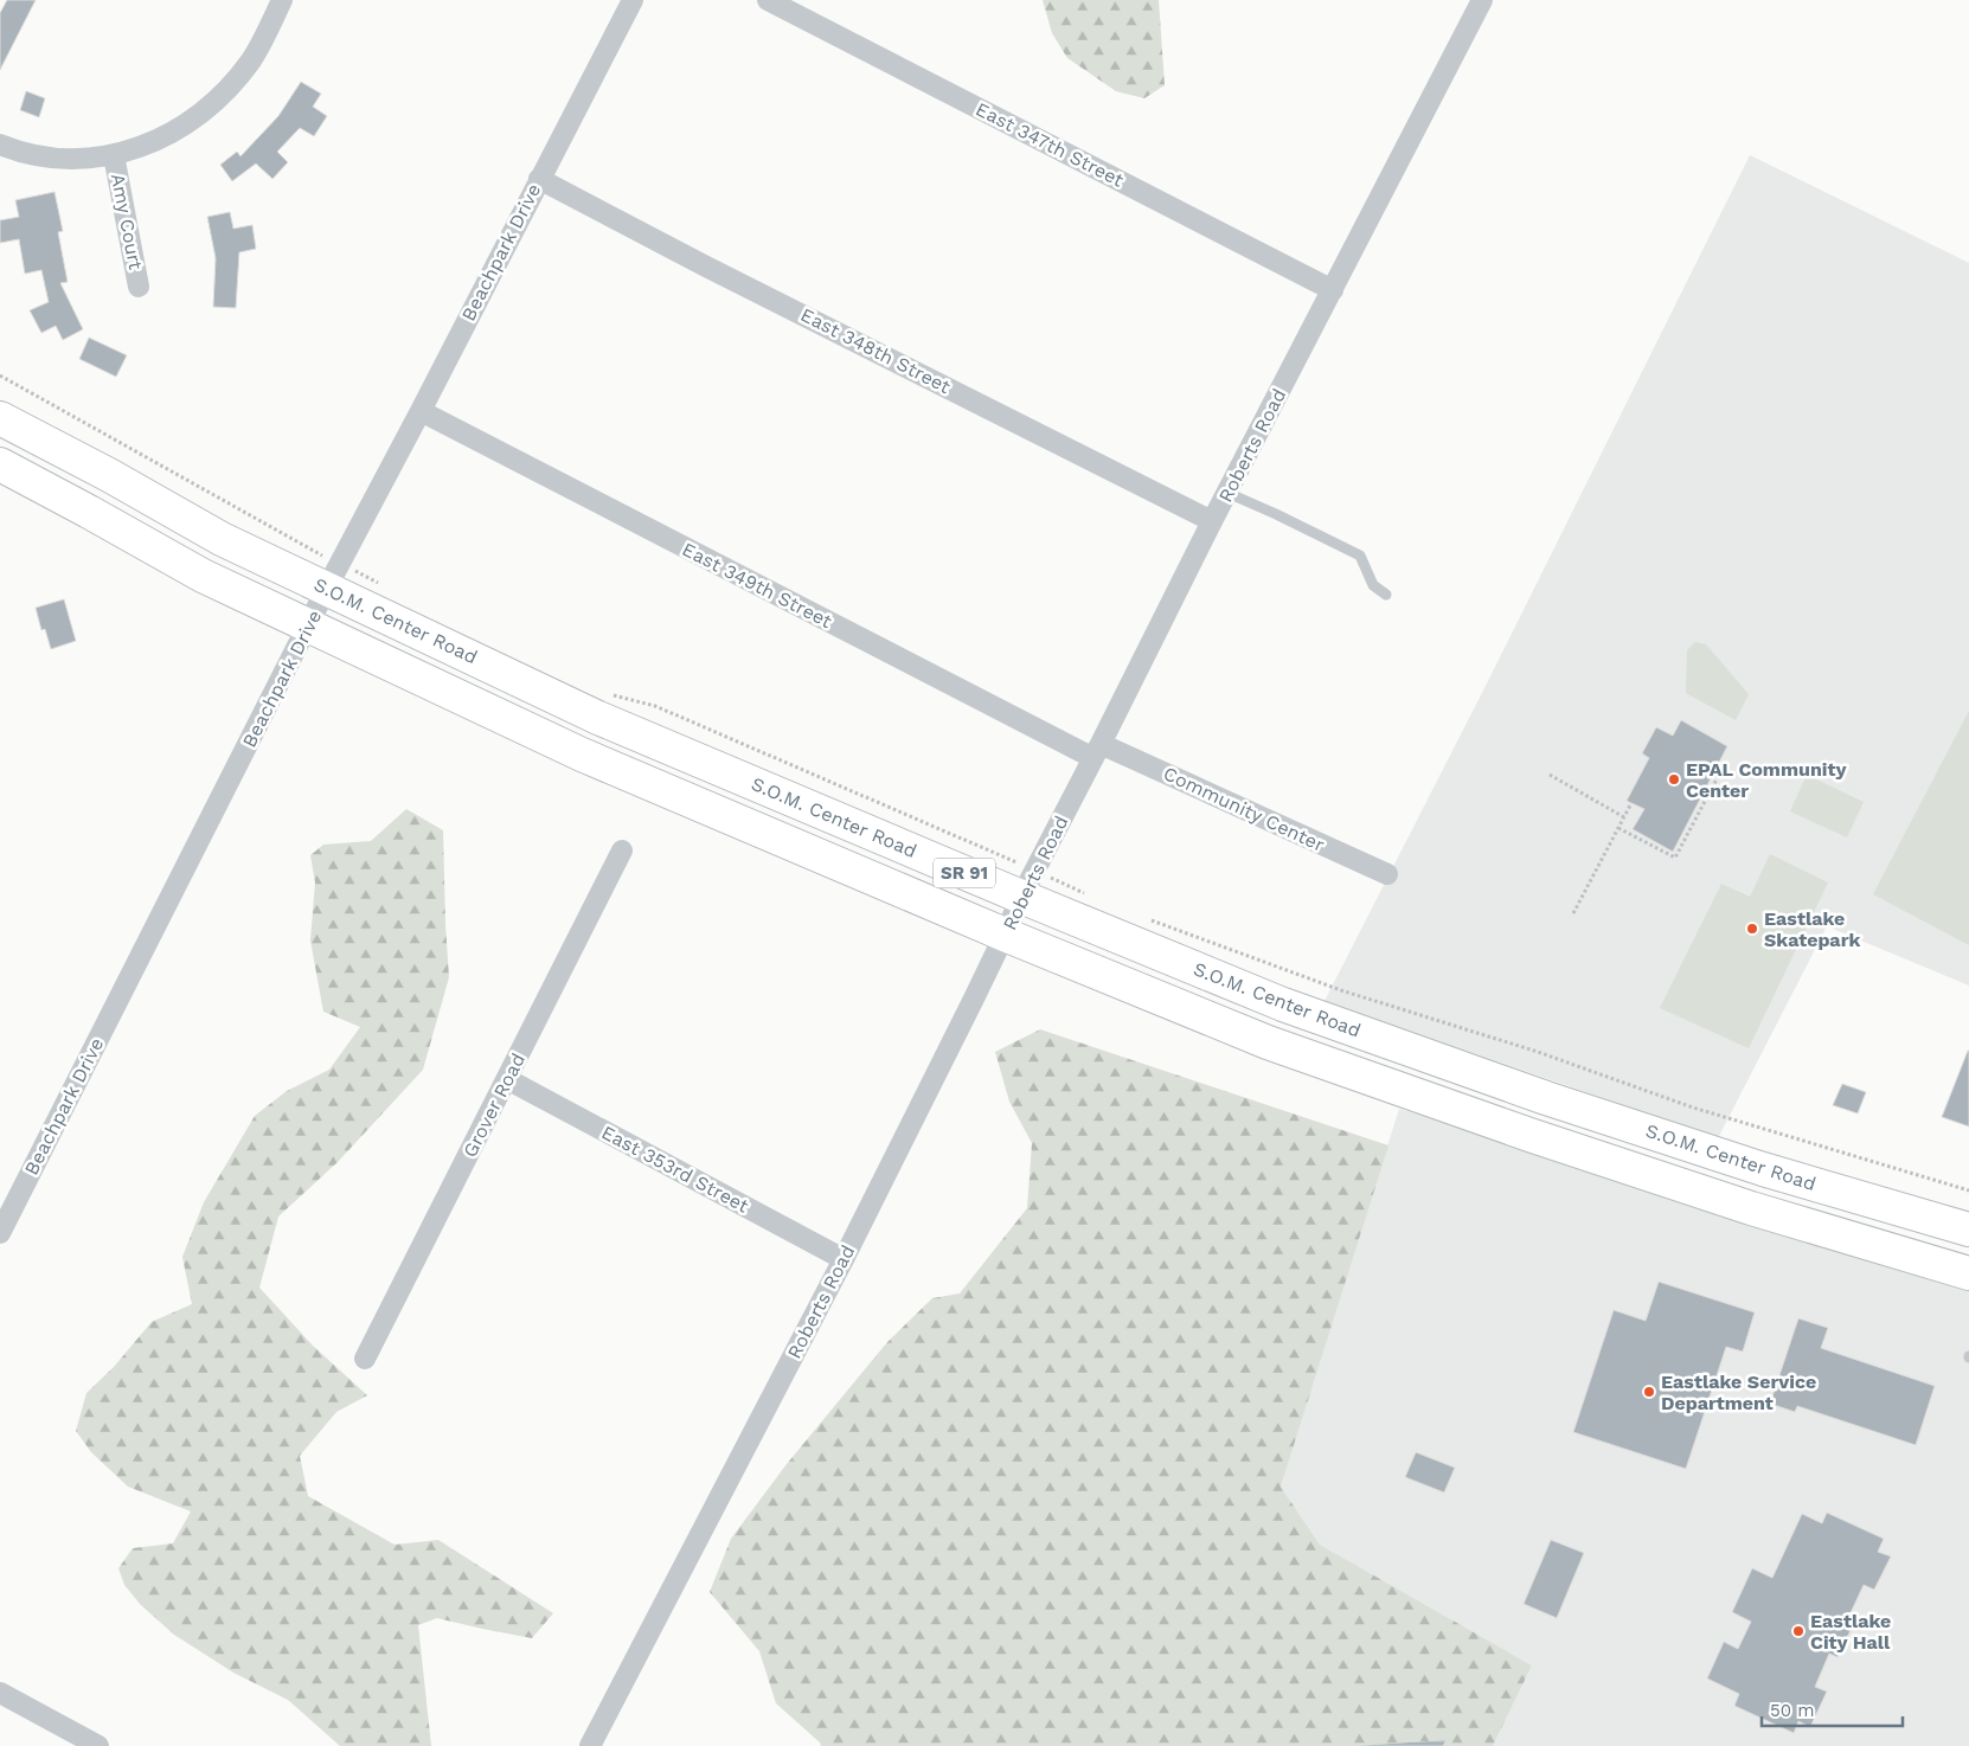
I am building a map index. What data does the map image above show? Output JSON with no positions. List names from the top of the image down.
{
  "streets": {
    "main road": ["S.O.M. Center Road", "SR 91"],
    "street": [
      "East 347th Street",
      "Amy Court",
      "Beachpark Drive",
      "East 348th Street",
      "Roberts Road",
      "East 349th Street",
      "Community Center",
      "Grover Road",
      "East 353rd Street"
    ]
  },
  "crossings": [
    ["East 347th Street", "Roberts Road"],
    ["Beachpark Drive", "East 348th Street"],
    ["Beachpark Drive", "East 349th Street"],
    ["Beachpark Drive", "S.O.M. Center Road"],
    ["Beachpark Drive", "SR 91"],
    ["East 348th Street", "Roberts Road"],
    ["Roberts Road", "East 349th Street"],
    ["Roberts Road", "S.O.M. Center Road"],
    ["Roberts Road", "Community Center"],
    ["Roberts Road", "SR 91"],
    ["Roberts Road", "East 353rd Street"],
    ["East 349th Street", "Community Center"],
    ["Grover Road", "East 353rd Street"]
  ],
  "places": [
    "EPAL Community Center",
    "Eastlake Skatepark",
    "Eastlake Service Department",
    "Eastlake City Hall"
  ],
  "scale_bar": "50 m"
}
